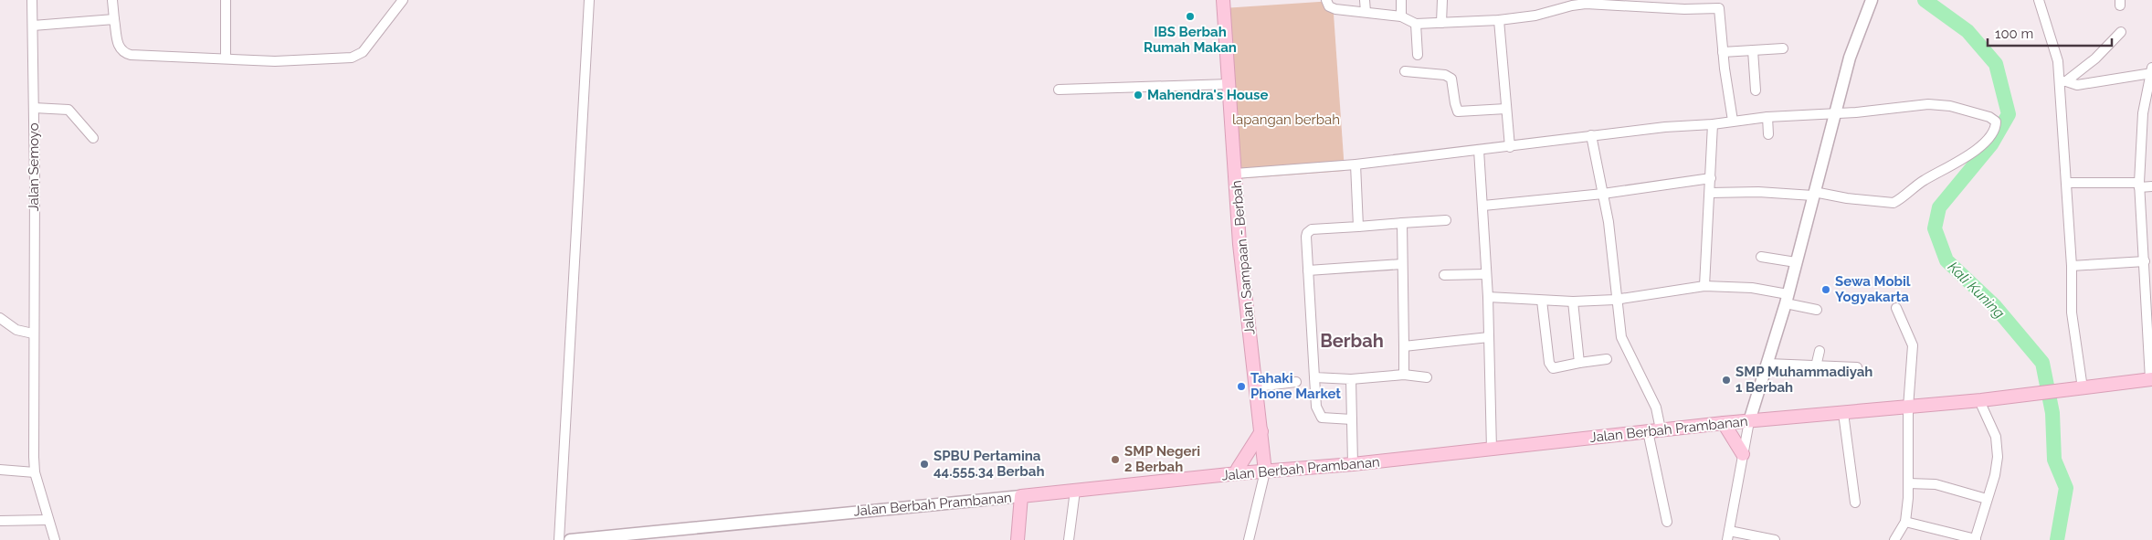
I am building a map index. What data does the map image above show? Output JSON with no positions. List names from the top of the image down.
{
  "streets": {
    "main road": ["Jalan Sampaan - Berbah", "Jalan Berbah Prambanan"],
    "street": ["Jalan Semoyo"]
  },
  "crossings": [
    ["Jalan Sampaan - Berbah", "Jalan Berbah Prambanan"]
  ],
  "districts": ["Berbah"],
  "water": ["Kali Kuning"],
  "parks": ["lapangan berbah"],
  "places": [
    "IBS Berbah Rumah Makan",
    "Mahendra's House",
    "Sewa Mobil Yogyakarta",
    "SMP Muhammadiyah 1 Berbah",
    "Tahaki Phone Market",
    "SMP Negeri 2 Berbah",
    "SPBU Pertamina 44.555.34 Berbah"
  ],
  "scale_bar": "100 m"
}
